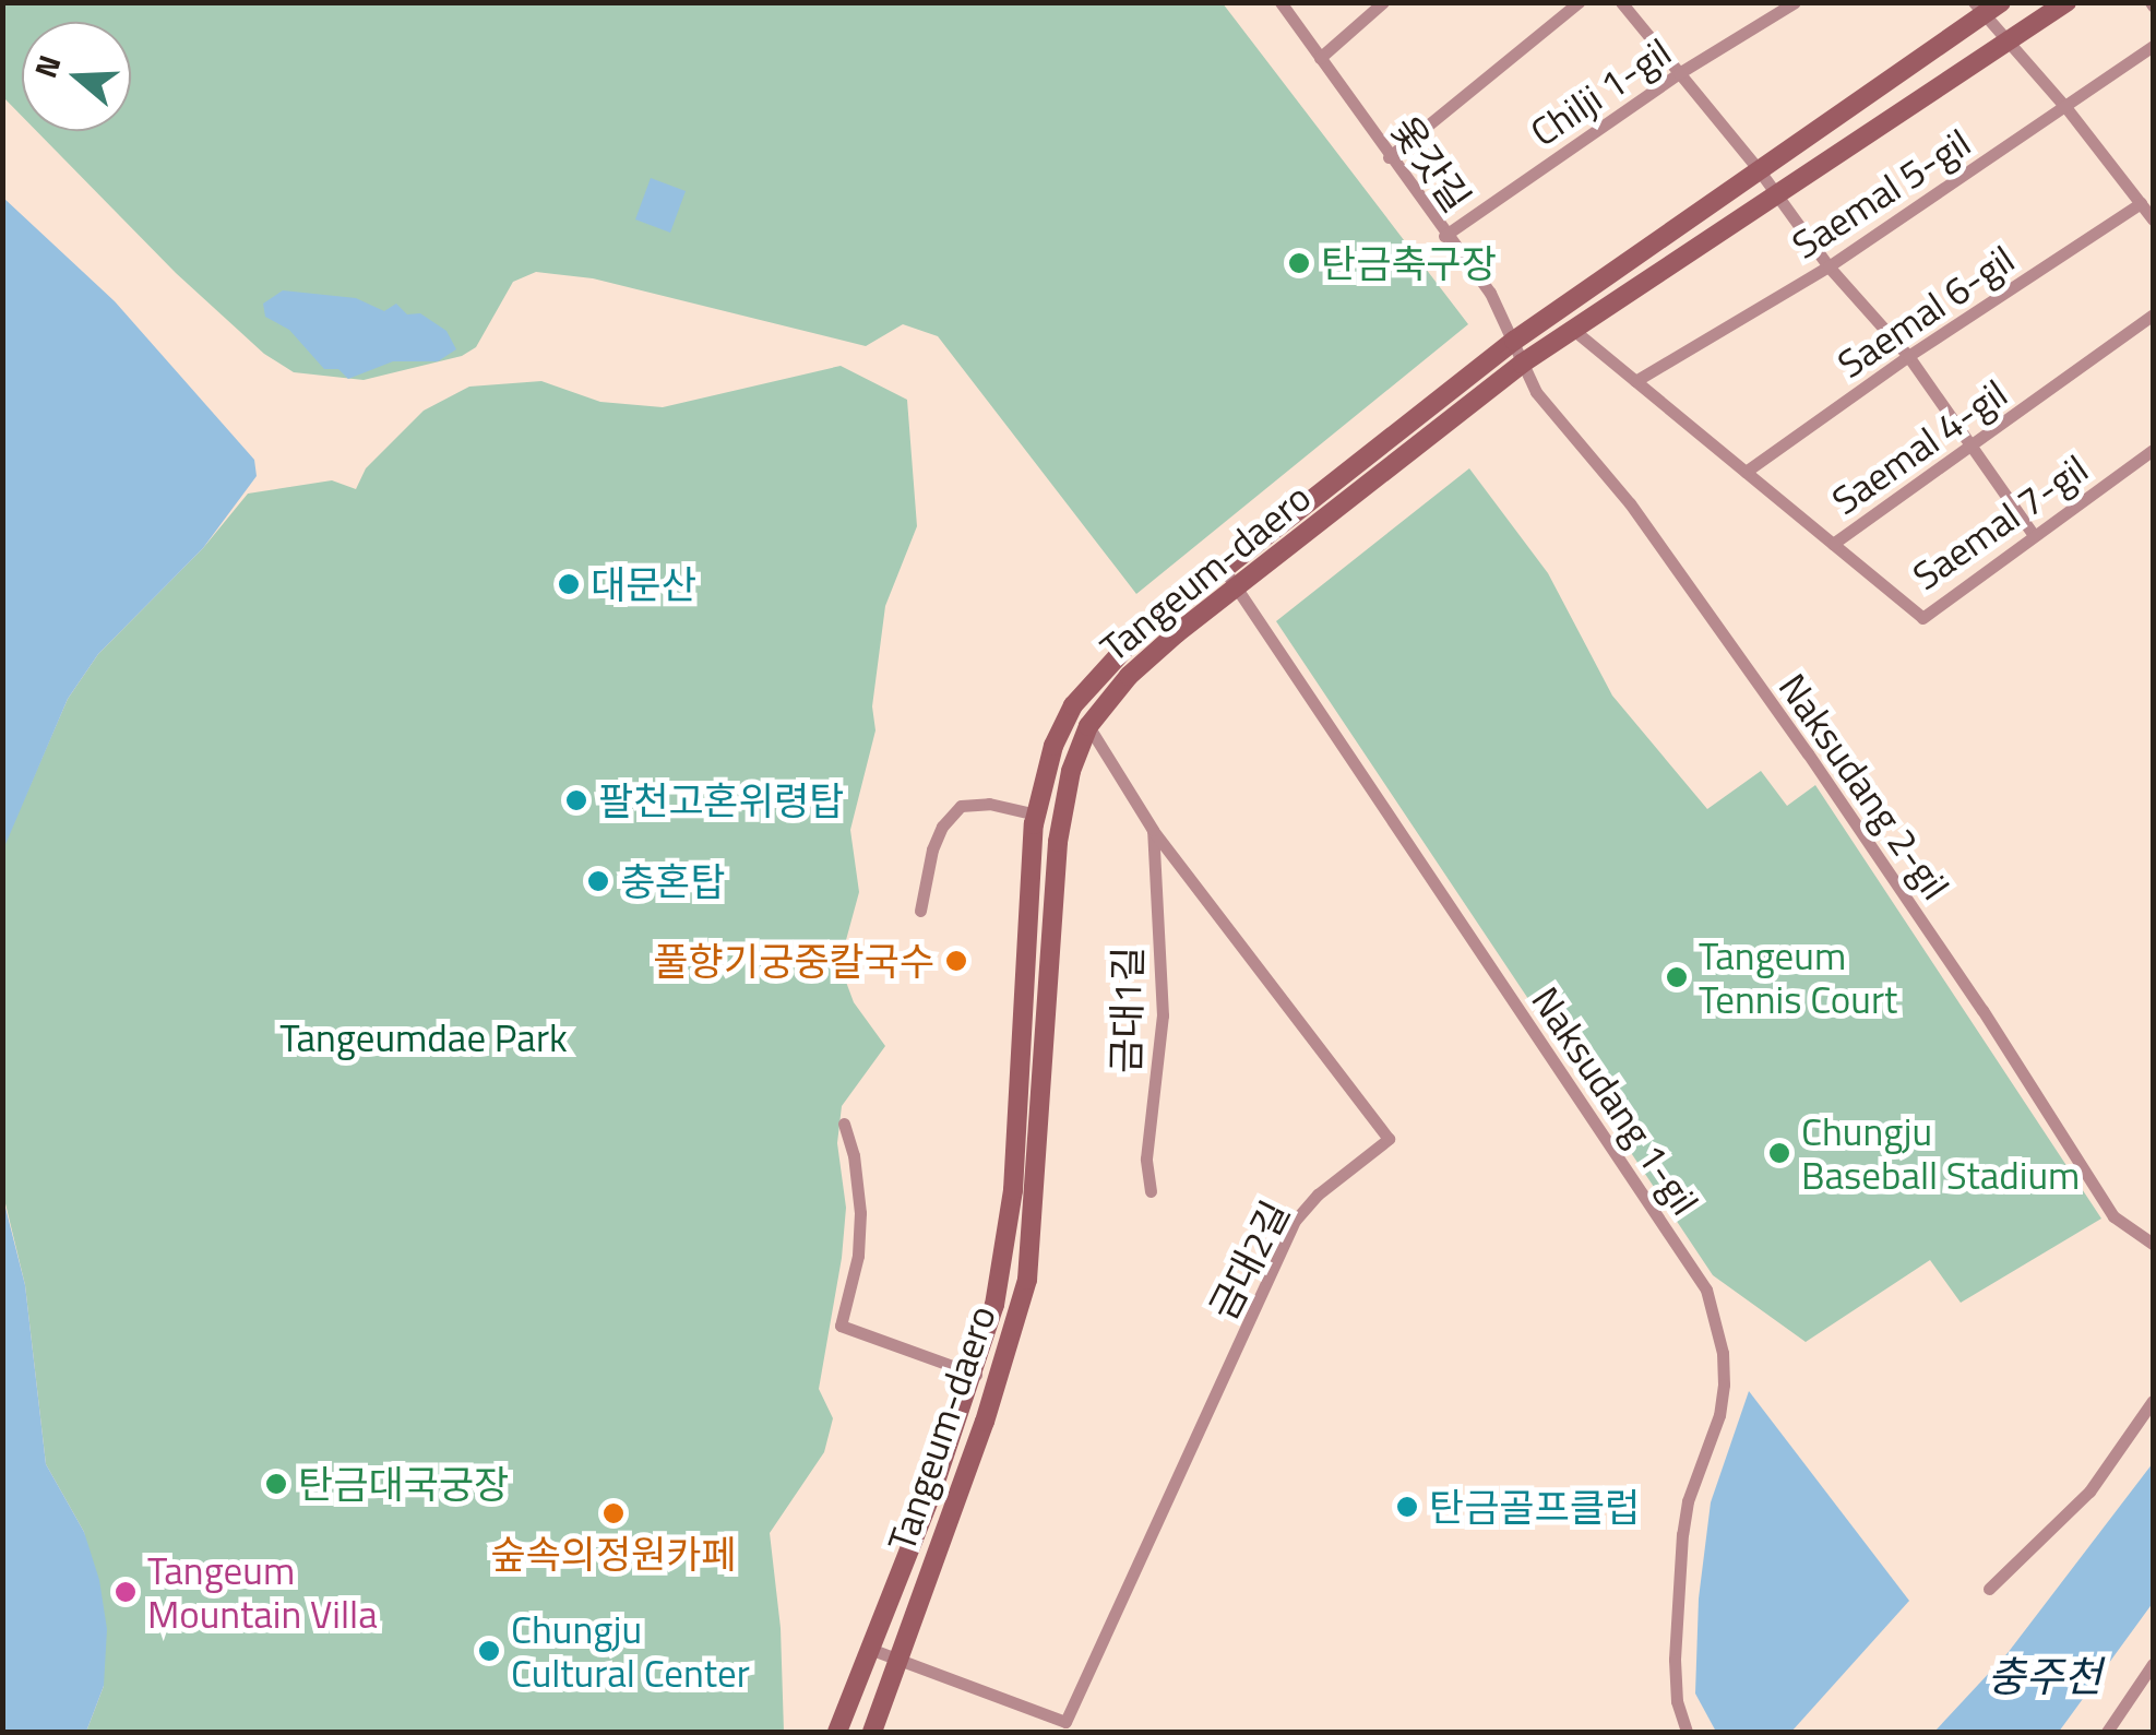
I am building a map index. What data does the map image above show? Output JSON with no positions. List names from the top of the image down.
{
  "streets": {
    "main road": ["Tangeum-daero"],
    "street": [
      "Chilji 1-gil",
      "옻갓길",
      "Saemal 5-gil",
      "Saemal 6-gil",
      "Saemal 4-gil",
      "Saemal 7-gil",
      "Naksudang 2-gil",
      "금대1길",
      "Naksudang 1-gil",
      "금대2길"
    ]
  },
  "crossings": [
    ["Chilji 1-gil", "옻갓길"],
    ["옻갓길", "Tangeum-daero"],
    ["옻갓길", "Naksudang 2-gil"],
    ["Saemal 5-gil", "Saemal 4-gil"],
    ["Saemal 6-gil", "Saemal 4-gil"],
    ["Saemal 4-gil", "Saemal 7-gil"],
    ["Saemal 4-gil", "Tangeum-daero"],
    ["Tangeum-daero", "Naksudang 2-gil"],
    ["Tangeum-daero", "Naksudang 1-gil"],
    ["Tangeum-daero", "금대2길"],
    ["금대1길", "금대2길"]
  ],
  "water": ["충주천"],
  "parks": ["Tangeumdae Park"],
  "places": [
    "탄금축구장",
    "대문산",
    "팔천고혼위령탑",
    "충혼탑",
    "풀향기궁중칼국수",
    "Tangeum Tennis Court",
    "Chungju Baseball Stadium",
    "탄금대국궁장",
    "탄금골프클럽",
    "숲속의정원카페",
    "Tangeum Mountain Villa",
    "Chungju Cultural Center"
  ],
  "north": "left"
}
